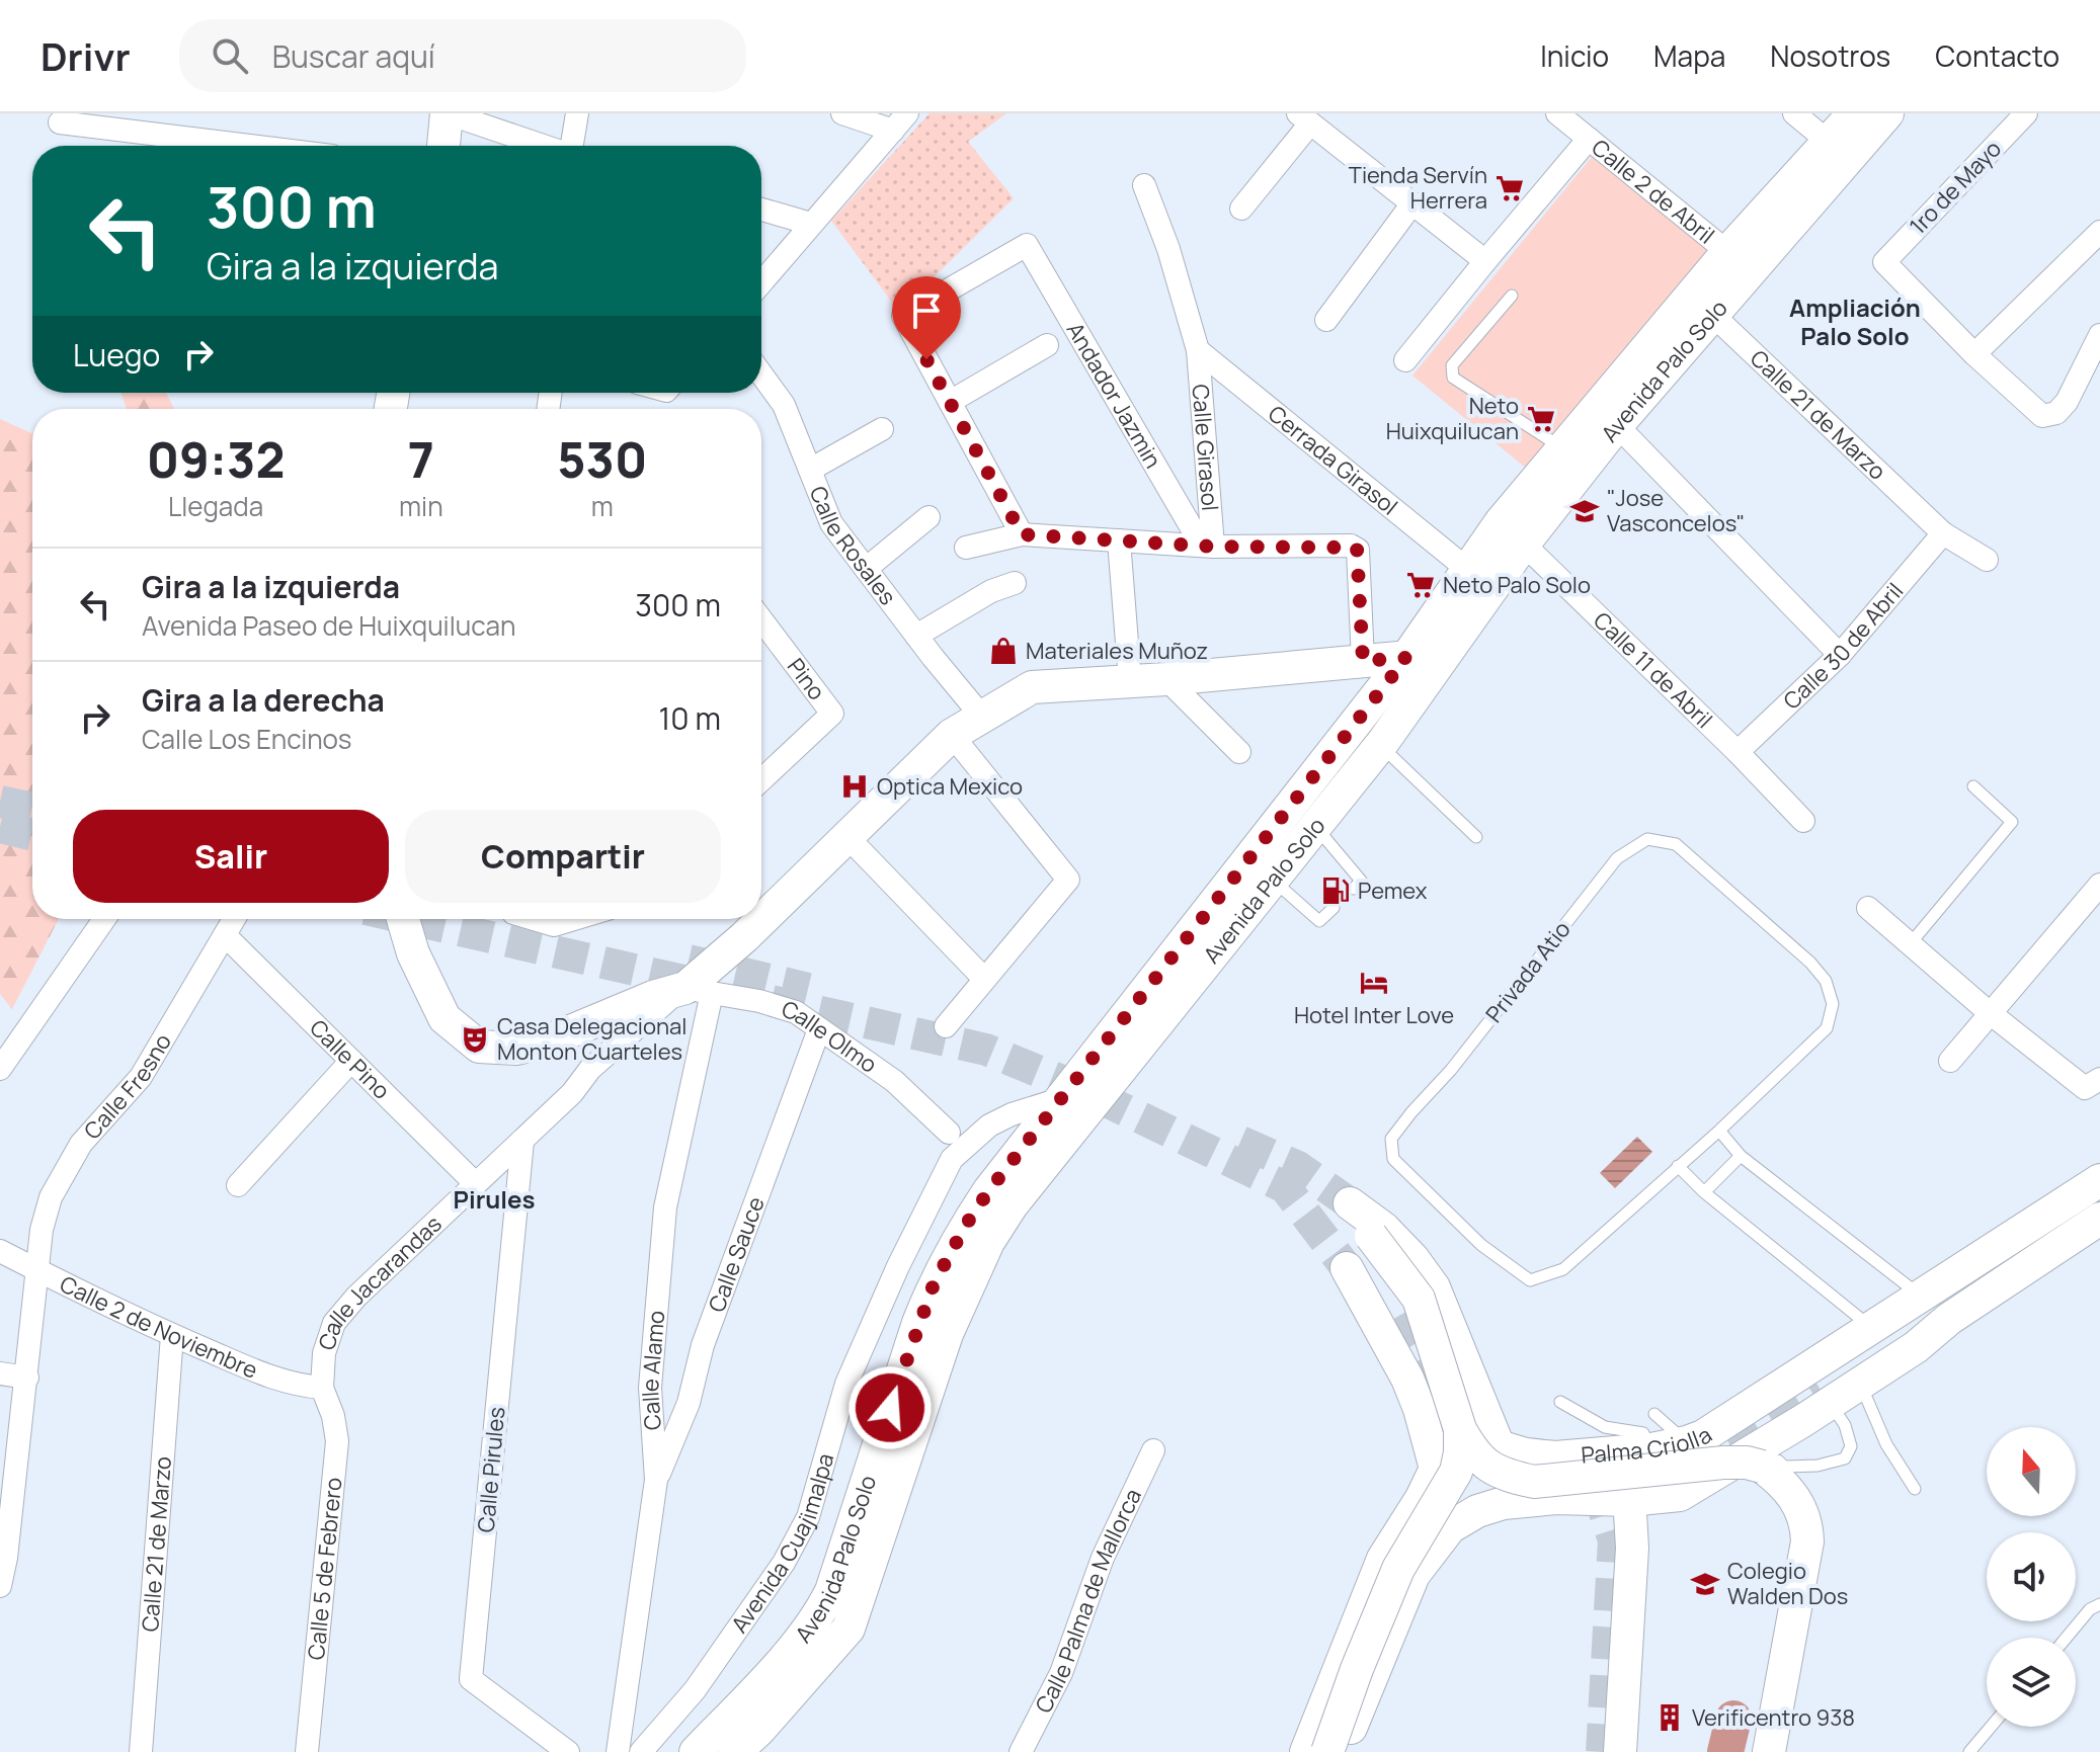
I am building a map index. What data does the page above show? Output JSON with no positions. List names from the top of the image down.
{
  "streets": {
    "main road": ["Avenida Palo Solo", "Palma Criolla"],
    "street": [
      "1ro de Mayo",
      "Calle 2 de Abril",
      "Andador Jazmin",
      "Calle 21 de Marzo",
      "Calle Girasol",
      "Cerrada Girasol",
      "Calle Rosales",
      "Calle 30 de Abril",
      "Calle 11 de Abril",
      "Pino",
      "Calle Olmo",
      "Calle Pino",
      "Calle Fresno",
      "Calle Sauce",
      "Calle Jacarandas",
      "Calle 2 de Noviembre",
      "Calle Alamo",
      "Calle Pirules",
      "Avenida Cuajimalpa",
      "Calle 5 de Febrero",
      "Calle Palma de Mallorca"
    ],
    "lane": ["Privada Atio"]
  },
  "crossings": [
    ["Calle 2 de Abril", "Avenida Palo Solo"],
    ["Avenida Palo Solo", "Calle 21 de Marzo"],
    ["Avenida Palo Solo", "Cerrada Girasol"],
    ["Avenida Palo Solo", "Calle 11 de Abril"],
    ["Avenida Palo Solo", "Avenida Cuajimalpa"],
    ["Andador Jazmin", "Calle Girasol"],
    ["Calle 21 de Marzo", "Calle 30 de Abril"],
    ["Calle 21 de Marzo", "Calle 2 de Noviembre"],
    ["Calle Girasol", "Cerrada Girasol"],
    ["Calle 30 de Abril", "Calle 11 de Abril"],
    ["Calle Olmo", "Calle Sauce"],
    ["Calle Olmo", "Calle Jacarandas"],
    ["Calle Olmo", "Calle Alamo"],
    ["Calle Pino", "Calle Fresno"],
    ["Calle Pino", "Calle Jacarandas"],
    ["Calle Fresno", "Calle 2 de Noviembre"],
    ["Calle Sauce", "Calle Alamo"],
    ["Calle Jacarandas", "Calle 2 de Noviembre"],
    ["Calle Jacarandas", "Calle Alamo"],
    ["Calle Jacarandas", "Calle Pirules"],
    ["Calle Jacarandas", "Calle 5 de Febrero"],
    ["Calle 2 de Noviembre", "Calle 5 de Febrero"]
  ],
  "districts": ["Ampliación Palo Solo", "Pirules"],
  "places": {
    "supermarket": ["Tienda Servín Herrera", "Neto Huixquilucan", "Neto Palo Solo"],
    "school or university": ["\"Jose Vasconcelos\"", "Colegio Walden Dos"],
    "shop": ["Materiales Muñoz"],
    "hospital": ["Optica Mexico"],
    "fuel station": ["Pemex"],
    "hotel": ["Hotel Inter Love"],
    "theatre": ["Casa Delegacional Monton Cuarteles"],
    "building": ["Verificentro 938"]
  },
  "north": "top",
  "page": {
    "header": "Drivr",
    "search": "Buscar aquí",
    "nav": [
      "Inicio",
      "Mapa",
      "Nosotros",
      "Contacto"
    ],
    "turn": ["300 m", "Gira a la izquierda"],
    "then": "Luego",
    "eta": [
      "09:32",
      "Llegada",
      "7",
      "min",
      "530",
      "m"
    ],
    "list": [
      {
        "name": "Gira a la izquierda",
        "note": "Avenida Paseo de Huixquilucan",
        "value": "300 m"
      },
      {
        "name": "Gira a la derecha",
        "note": "Calle Los Encinos",
        "value": "10 m"
      }
    ],
    "buttons": ["Salir", "Compartir"]
  }
}
